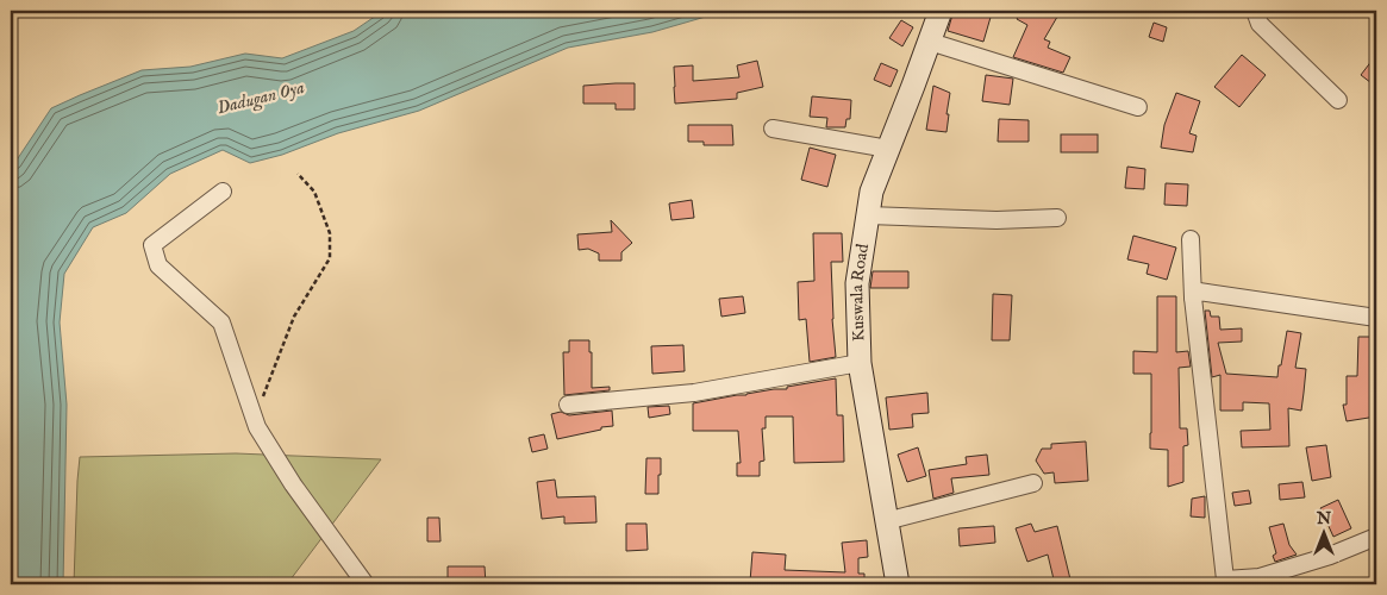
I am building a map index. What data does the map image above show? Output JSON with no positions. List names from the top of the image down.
{
  "streets": {
    "street": ["Kuswala Road"]
  },
  "water": ["Dadugan Oya"],
  "north": "top"
}
